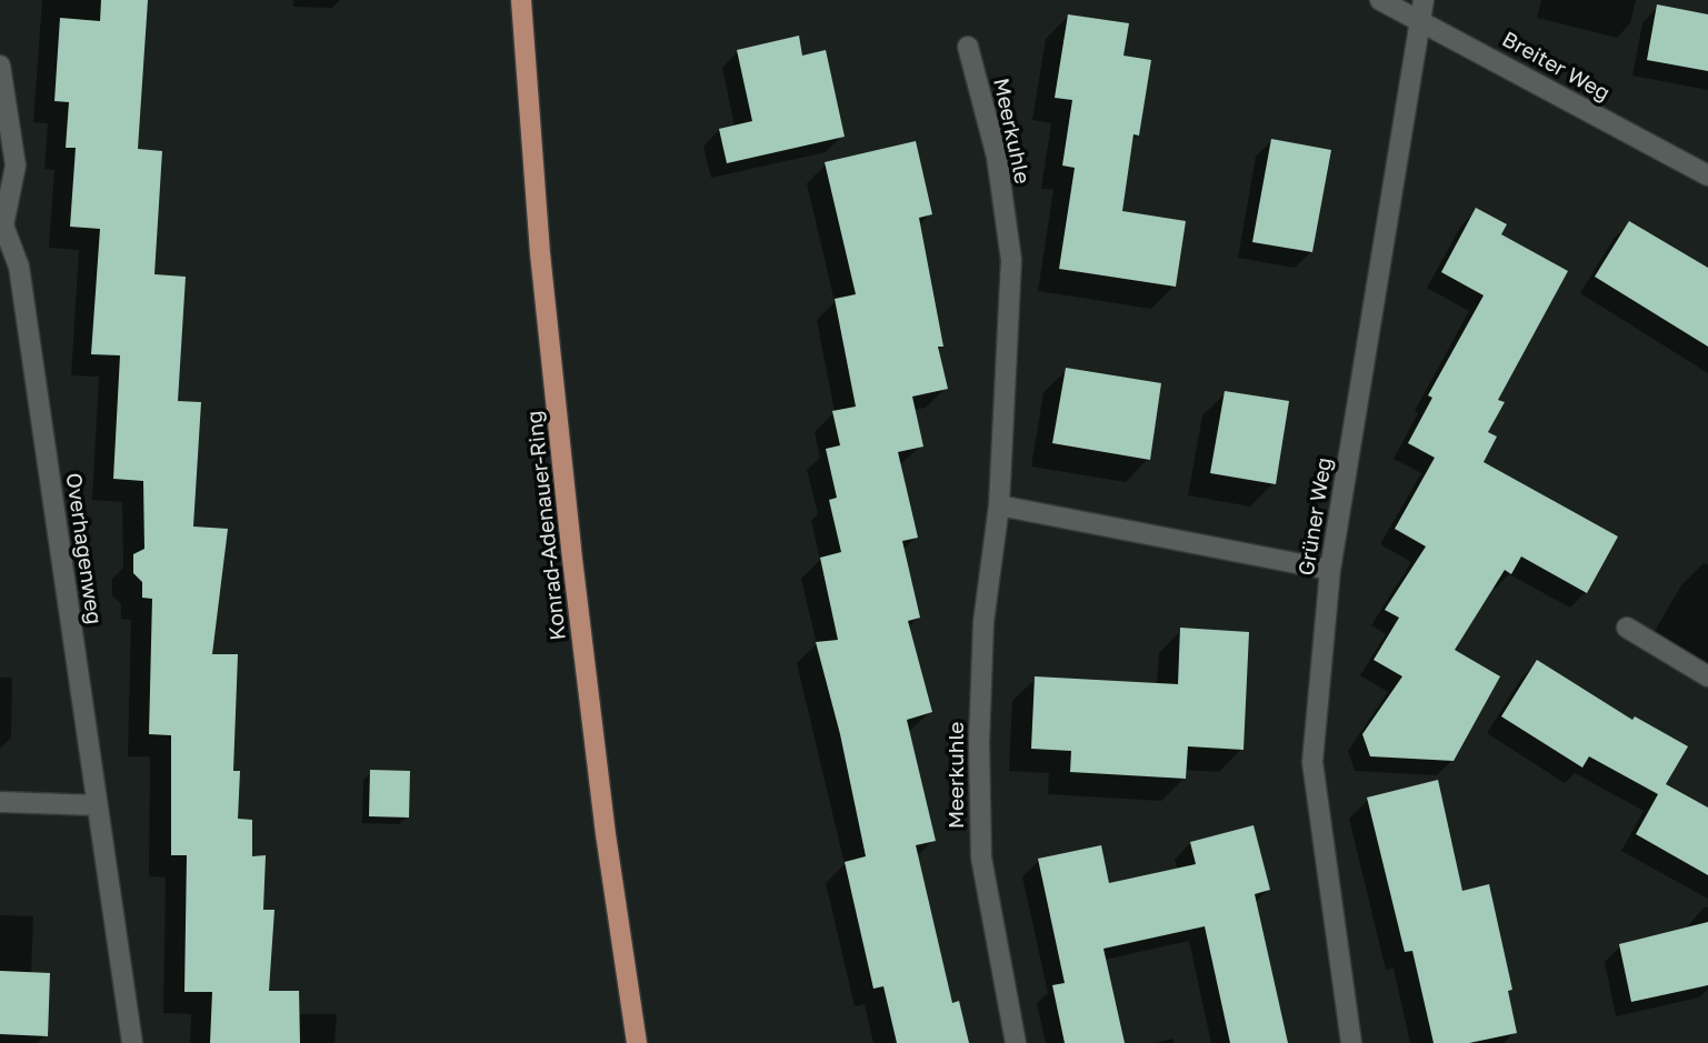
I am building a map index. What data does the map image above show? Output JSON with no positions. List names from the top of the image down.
{
  "streets": {
    "main road": ["Konrad-Adenauer-Ring"],
    "street": [
      "Breiter Weg",
      "Meerkuhle",
      "Grüner Weg",
      "Overhagenweg"
    ]
  },
  "crossings": [
    ["Breiter Weg", "Grüner Weg"]
  ]
}
